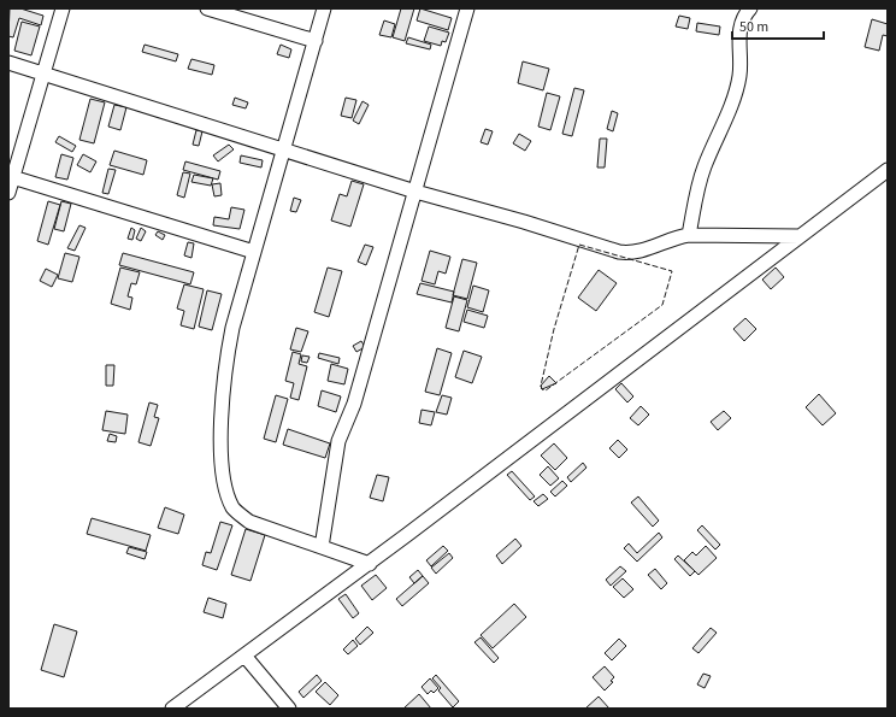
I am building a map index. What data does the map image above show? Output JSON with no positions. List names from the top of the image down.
{
  "scale_bar": "50 m"
}
